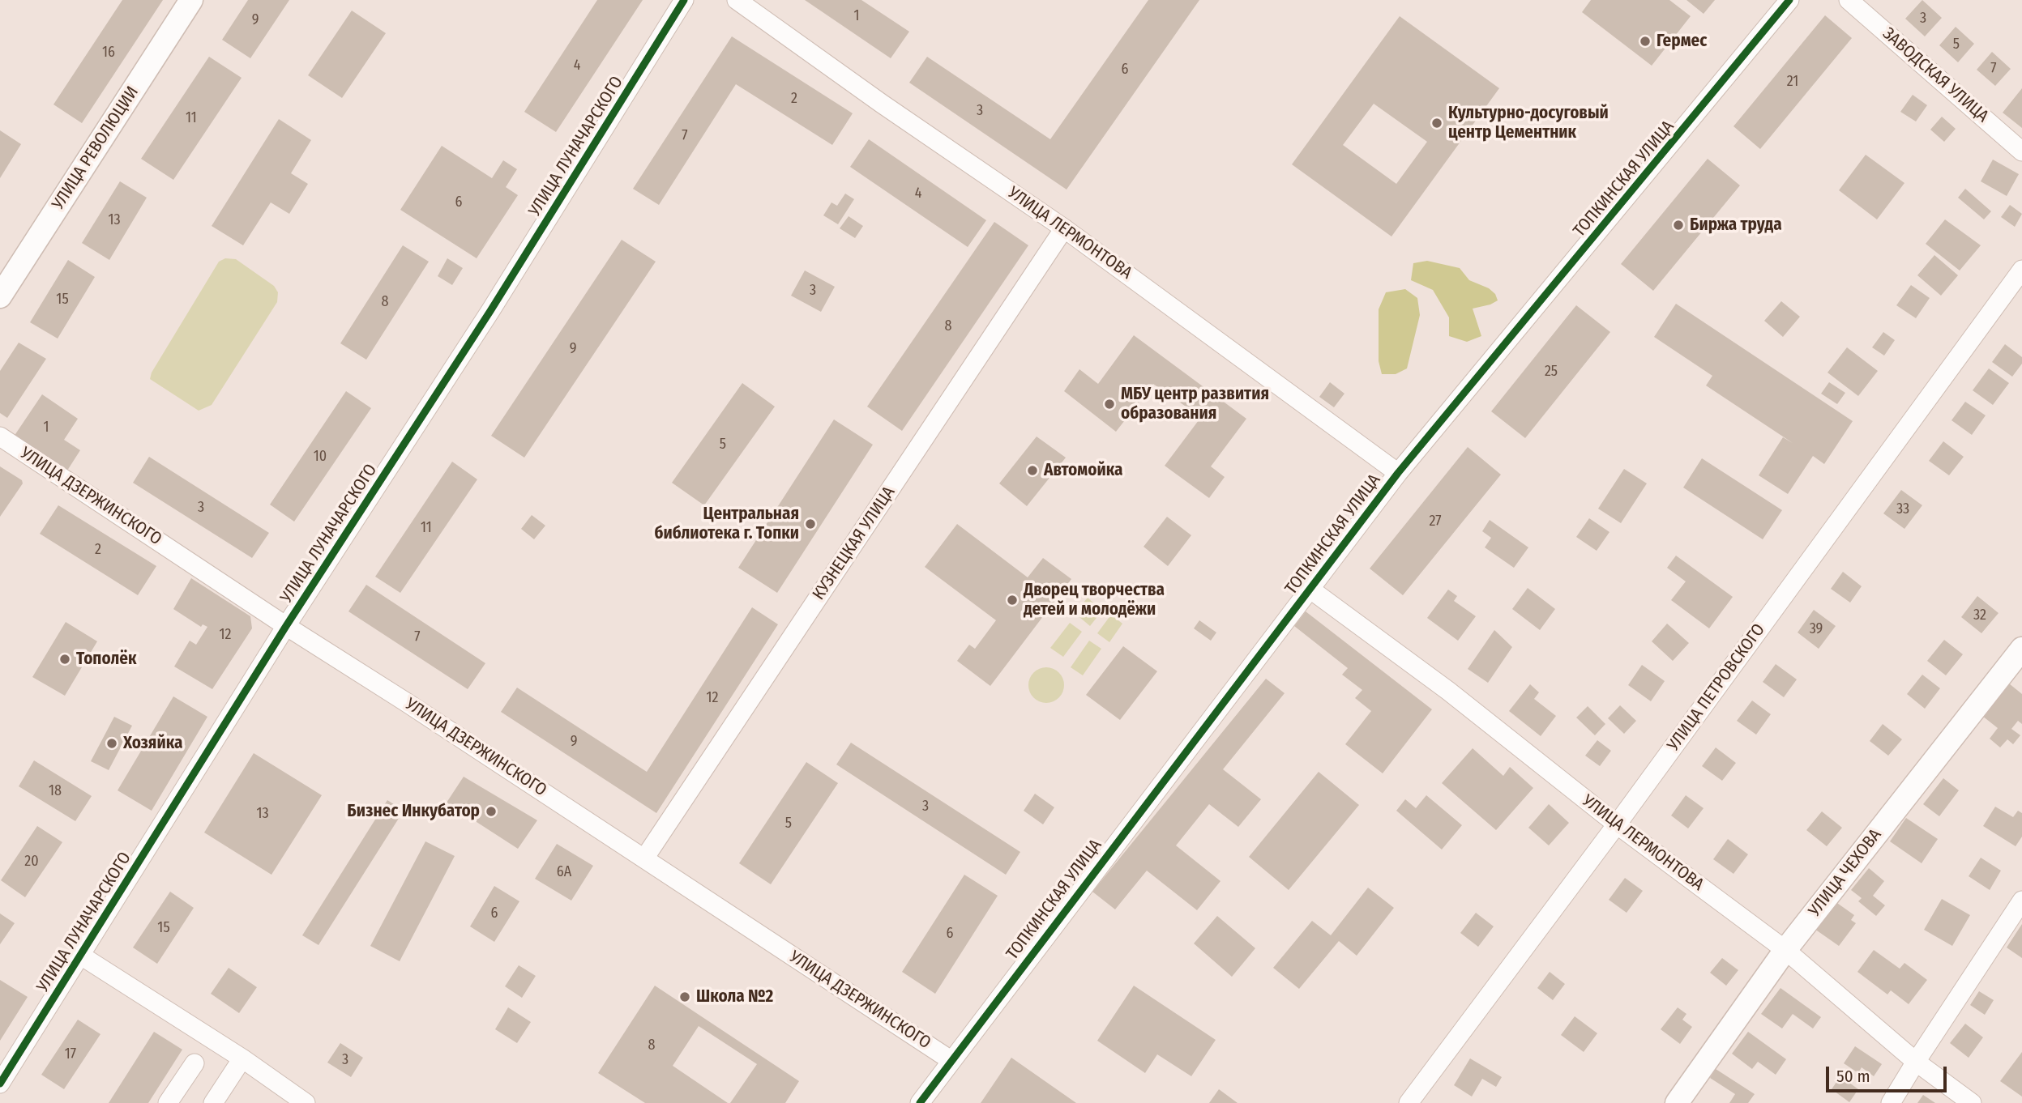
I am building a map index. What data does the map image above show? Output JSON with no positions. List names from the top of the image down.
{
  "streets": {
    "street": [
      "ЗАВОДСКАЯ УЛИЦА",
      "УЛИЦА ЛУНАЧАРСКОГО",
      "УЛИЦА РЕВОЛЮЦИИ",
      "ТОПКИНСКАЯ УЛИЦА",
      "УЛИЦА ЛЕРМОНТОВА",
      "УЛИЦА ДЗЕРЖИНСКОГО",
      "КУЗНЕЦКАЯ УЛИЦА",
      "УЛИЦА ПЕТРОВСКОГО",
      "УЛИЦА ЧЕХОВА"
    ]
  },
  "crossings": [
    ["УЛИЦА ЛУНАЧАРСКОГО", "УЛИЦА ДЗЕРЖИНСКОГО"],
    ["ТОПКИНСКАЯ УЛИЦА", "УЛИЦА ЛЕРМОНТОВА"],
    ["ТОПКИНСКАЯ УЛИЦА", "УЛИЦА ДЗЕРЖИНСКОГО"],
    ["УЛИЦА ЛЕРМОНТОВА", "КУЗНЕЦКАЯ УЛИЦА"],
    ["УЛИЦА ЛЕРМОНТОВА", "УЛИЦА ПЕТРОВСКОГО"],
    ["УЛИЦА ЛЕРМОНТОВА", "УЛИЦА ЧЕХОВА"],
    ["УЛИЦА ДЗЕРЖИНСКОГО", "КУЗНЕЦКАЯ УЛИЦА"]
  ],
  "places": [
    "Гермес",
    "Культурно-досуговый центр Цементник",
    "Биржа труда",
    "МБУ центр развития образования",
    "Автомойка",
    "Центральная библиотека г. Топки",
    "Дворец творчества детей и молодёжи",
    "Тополёк",
    "Хозяйка",
    "Бизнес Инкубатор",
    "Школа №2"
  ],
  "house_numbers": [
    "1",
    "3",
    "9",
    "5",
    "16",
    "4",
    "7",
    "6",
    "21",
    "2",
    "3",
    "11",
    "7",
    "4",
    "6",
    "13",
    "3",
    "15",
    "8",
    "8",
    "9",
    "25",
    "1",
    "5",
    "10",
    "3",
    "33",
    "27",
    "11",
    "2",
    "32",
    "39",
    "12",
    "7",
    "12",
    "9",
    "18",
    "3",
    "13",
    "5",
    "20",
    "6А",
    "6",
    "15",
    "6",
    "8",
    "17",
    "3"
  ],
  "scale_bar": "50 m"
}
